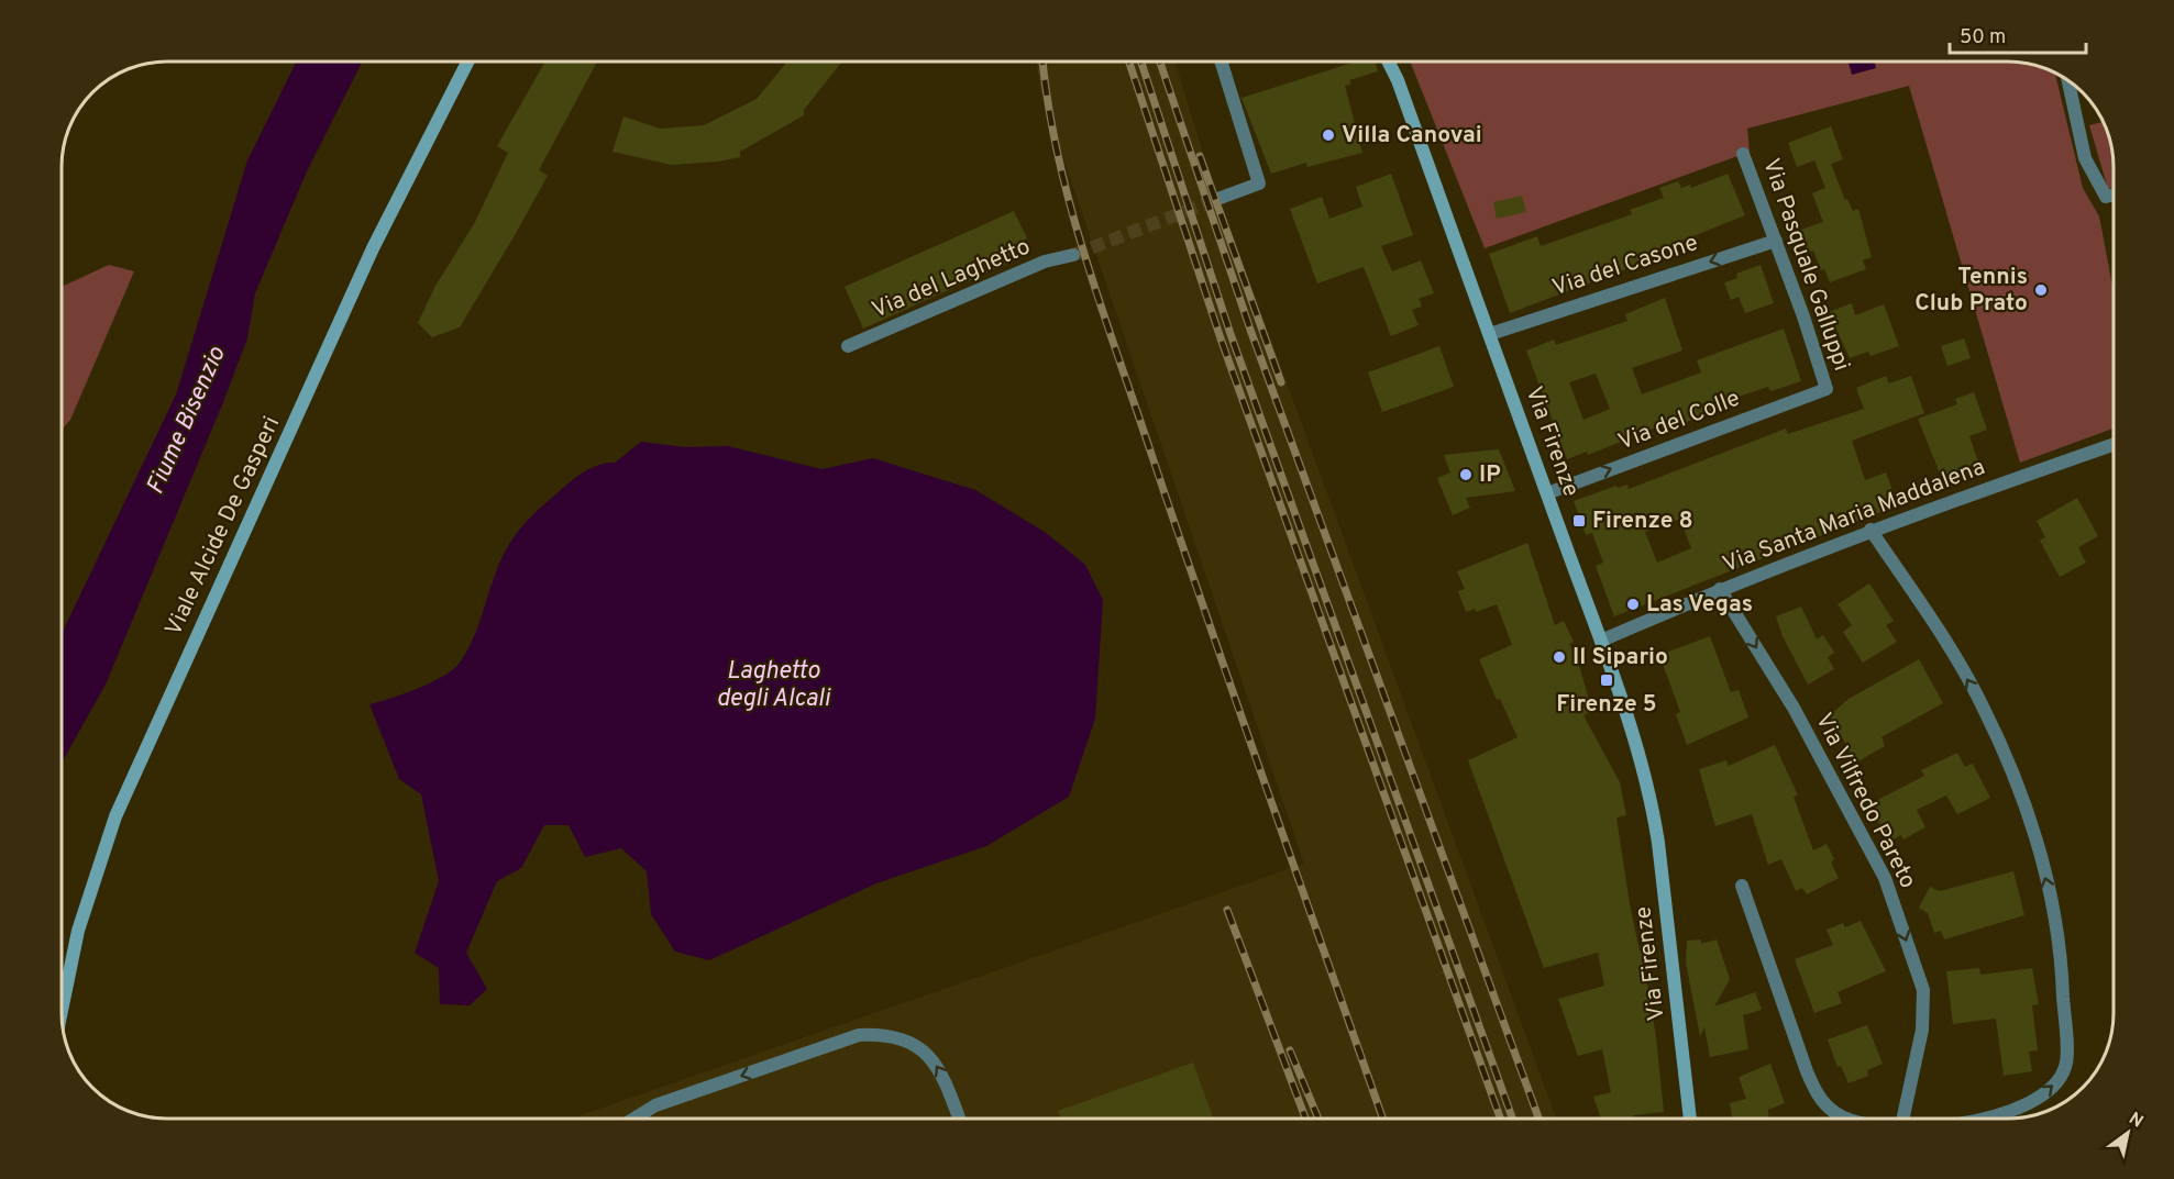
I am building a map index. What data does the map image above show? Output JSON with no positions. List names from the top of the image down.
{
  "streets": {
    "main road": ["Via Firenze", "Viale Alcide De Gasperi"],
    "street": [
      "Via Pasquale Galluppi",
      "Via del Casone",
      "Via del Laghetto",
      "Via del Colle",
      "Via Santa Maria Maddalena",
      "Via Vilfredo Pareto"
    ]
  },
  "crossings": [
    ["Via Pasquale Galluppi", "Via del Casone"],
    ["Via Pasquale Galluppi", "Via del Colle"],
    ["Via del Casone", "Via Firenze"],
    ["Via del Colle", "Via Firenze"],
    ["Via Firenze", "Via Santa Maria Maddalena"],
    ["Via Santa Maria Maddalena", "Via Vilfredo Pareto"]
  ],
  "one_way": ["Via del Casone", "Via del Colle", "Via Vilfredo Pareto"],
  "water": ["Fiume Bisenzio", "Laghetto degli Alcali"],
  "places": {
    "other": [
      "Villa Canovai",
      "Tennis Club Prato",
      "IP",
      "Las Vegas",
      "Il Sipario"
    ],
    "transit": ["Firenze 8", "Firenze 5"]
  },
  "scale_bar": "50 m",
  "north": "top right"
}
